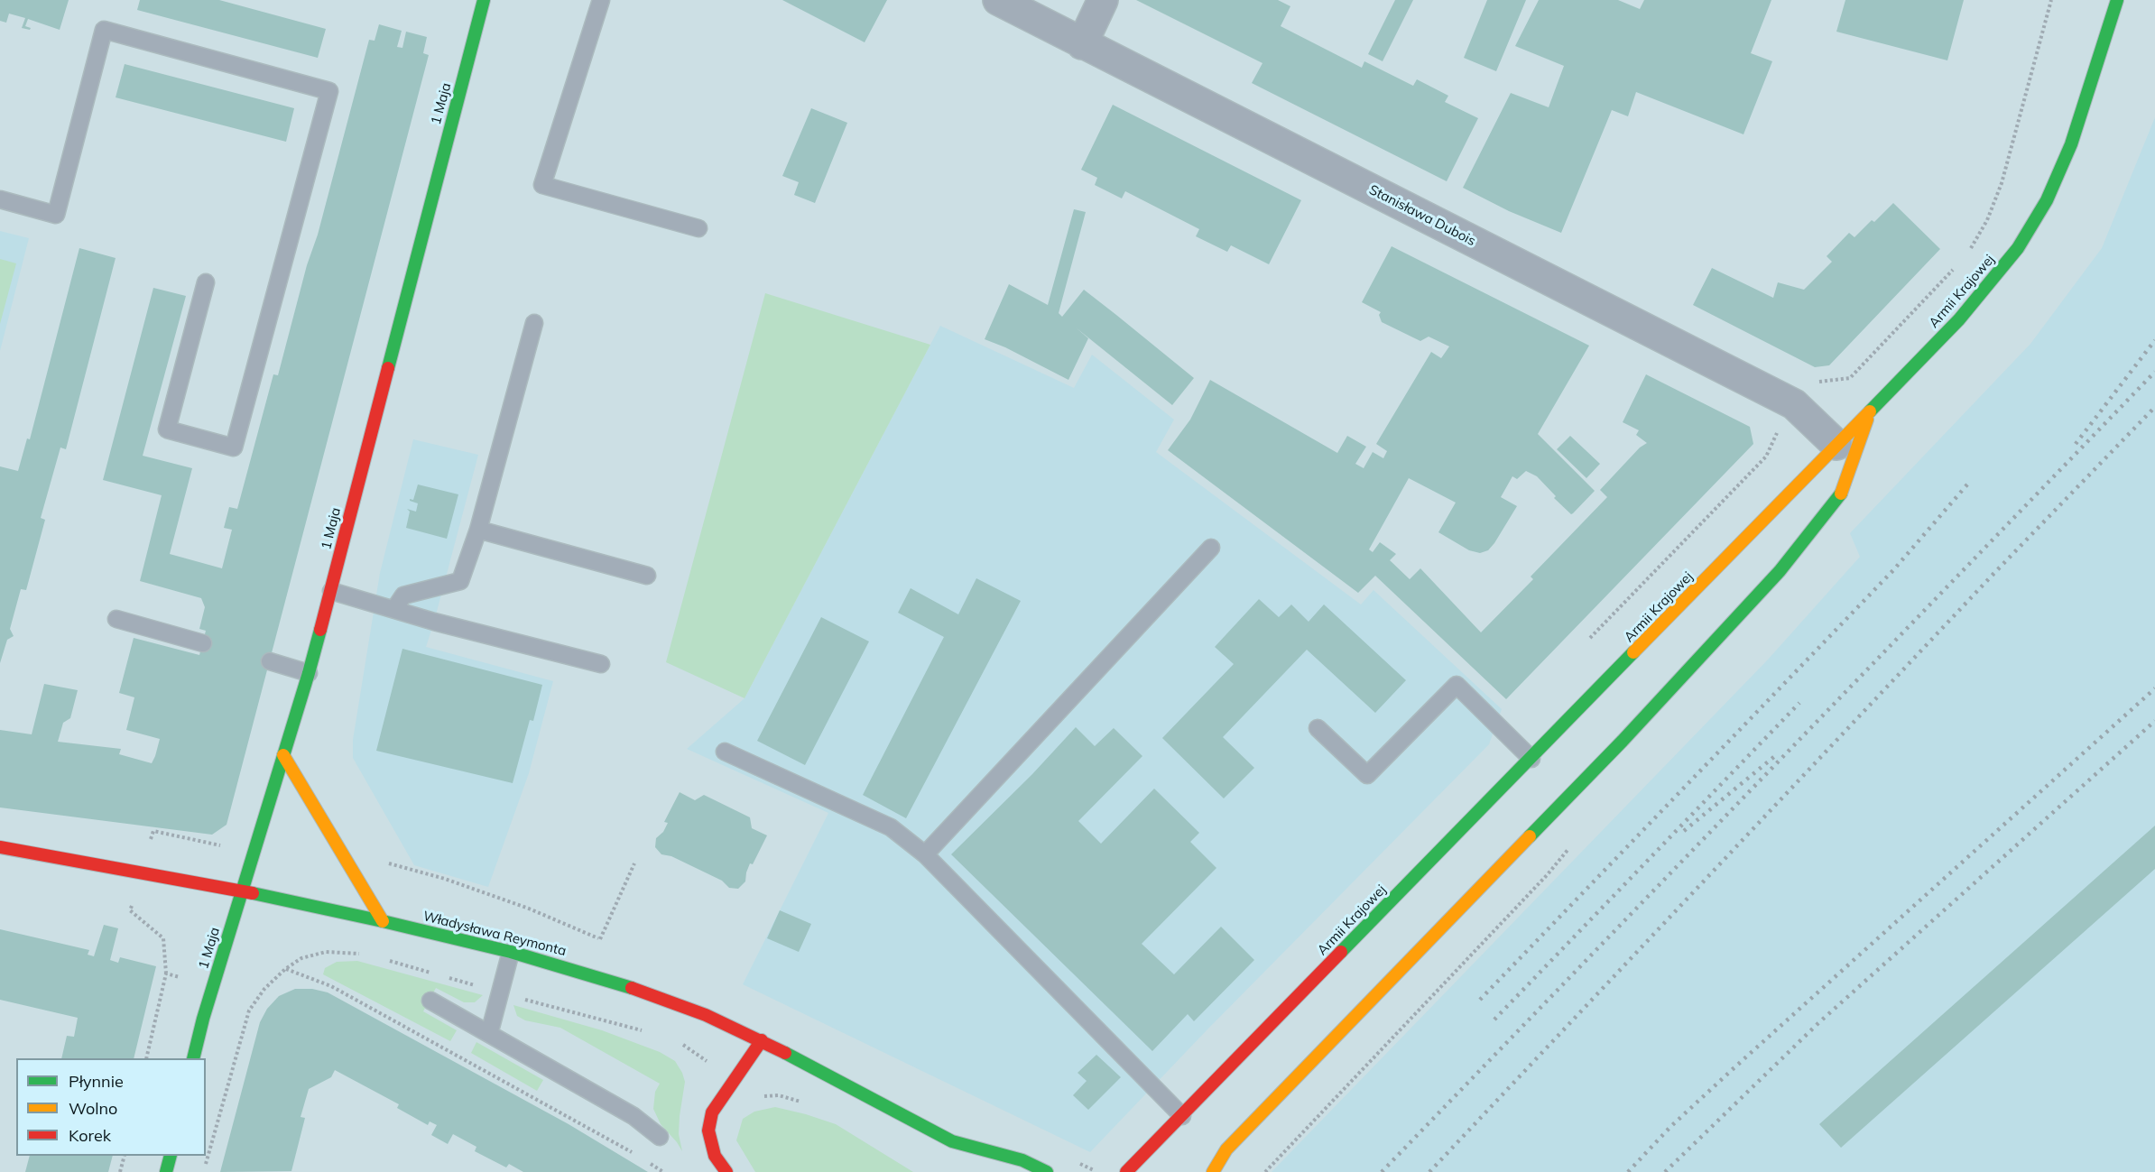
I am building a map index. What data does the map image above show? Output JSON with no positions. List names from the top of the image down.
{
  "streets": {
    "street": [
      "1 Maja",
      "Stanisława Dubois",
      "Armii Krajowej",
      "Władysława Reymonta"
    ]
  },
  "crossings": [
    ["1 Maja", "Władysława Reymonta"],
    ["Stanisława Dubois", "Armii Krajowej"]
  ],
  "legend": ["Płynnie", "Wolno", "Korek"]
}
